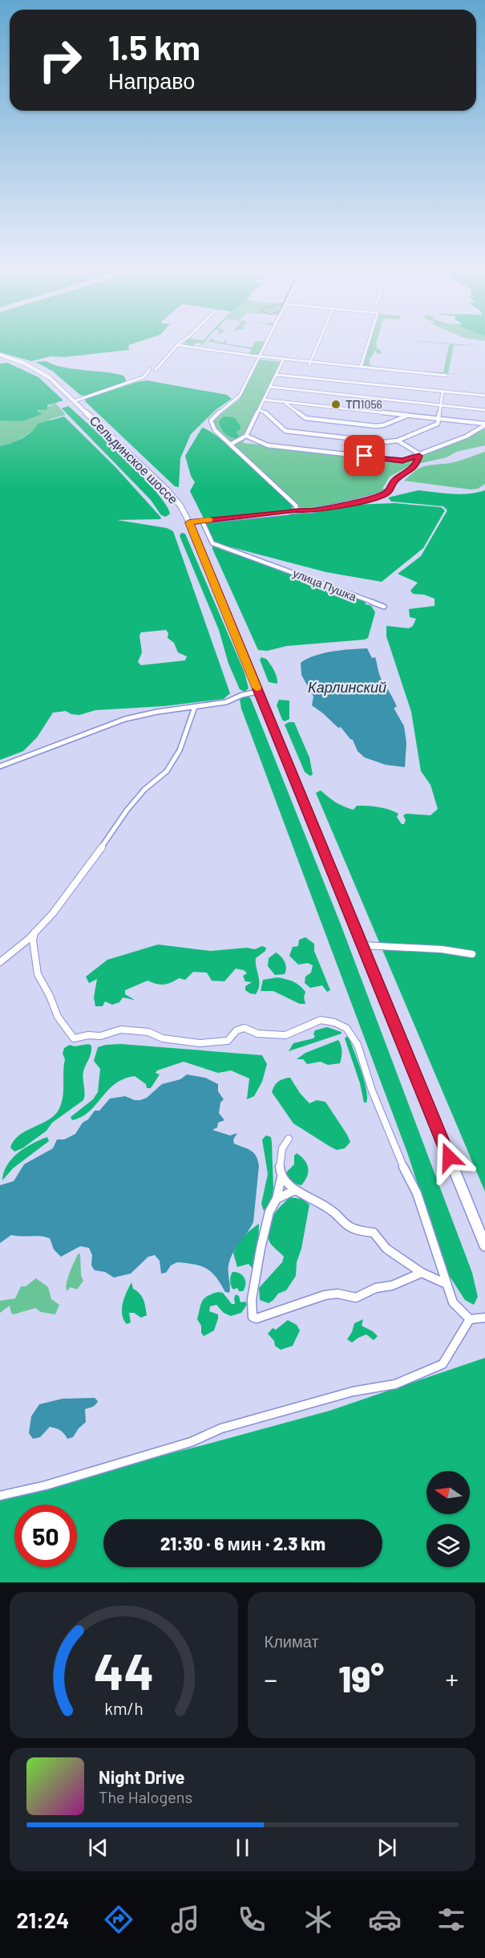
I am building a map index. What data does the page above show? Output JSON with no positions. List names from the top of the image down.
{
  "streets": {
    "main road": ["Сельдинское шоссе"],
    "street": ["улица Пушка"]
  },
  "water": ["Карлинский"],
  "places": ["ТП1056"],
  "north": "left",
  "page": {
    "turn": ["1.5 km", "Направо"],
    "limit": "50",
    "trip": "21:30 · 6 мин · 2.3 km",
    "tile": "Климат",
    "heat": ["−", "19°", "+"],
    "song": ["Night Drive", "The Halogens"],
    "tabs": "21:24",
    "gauge": ["44", "km/h"]
  }
}
